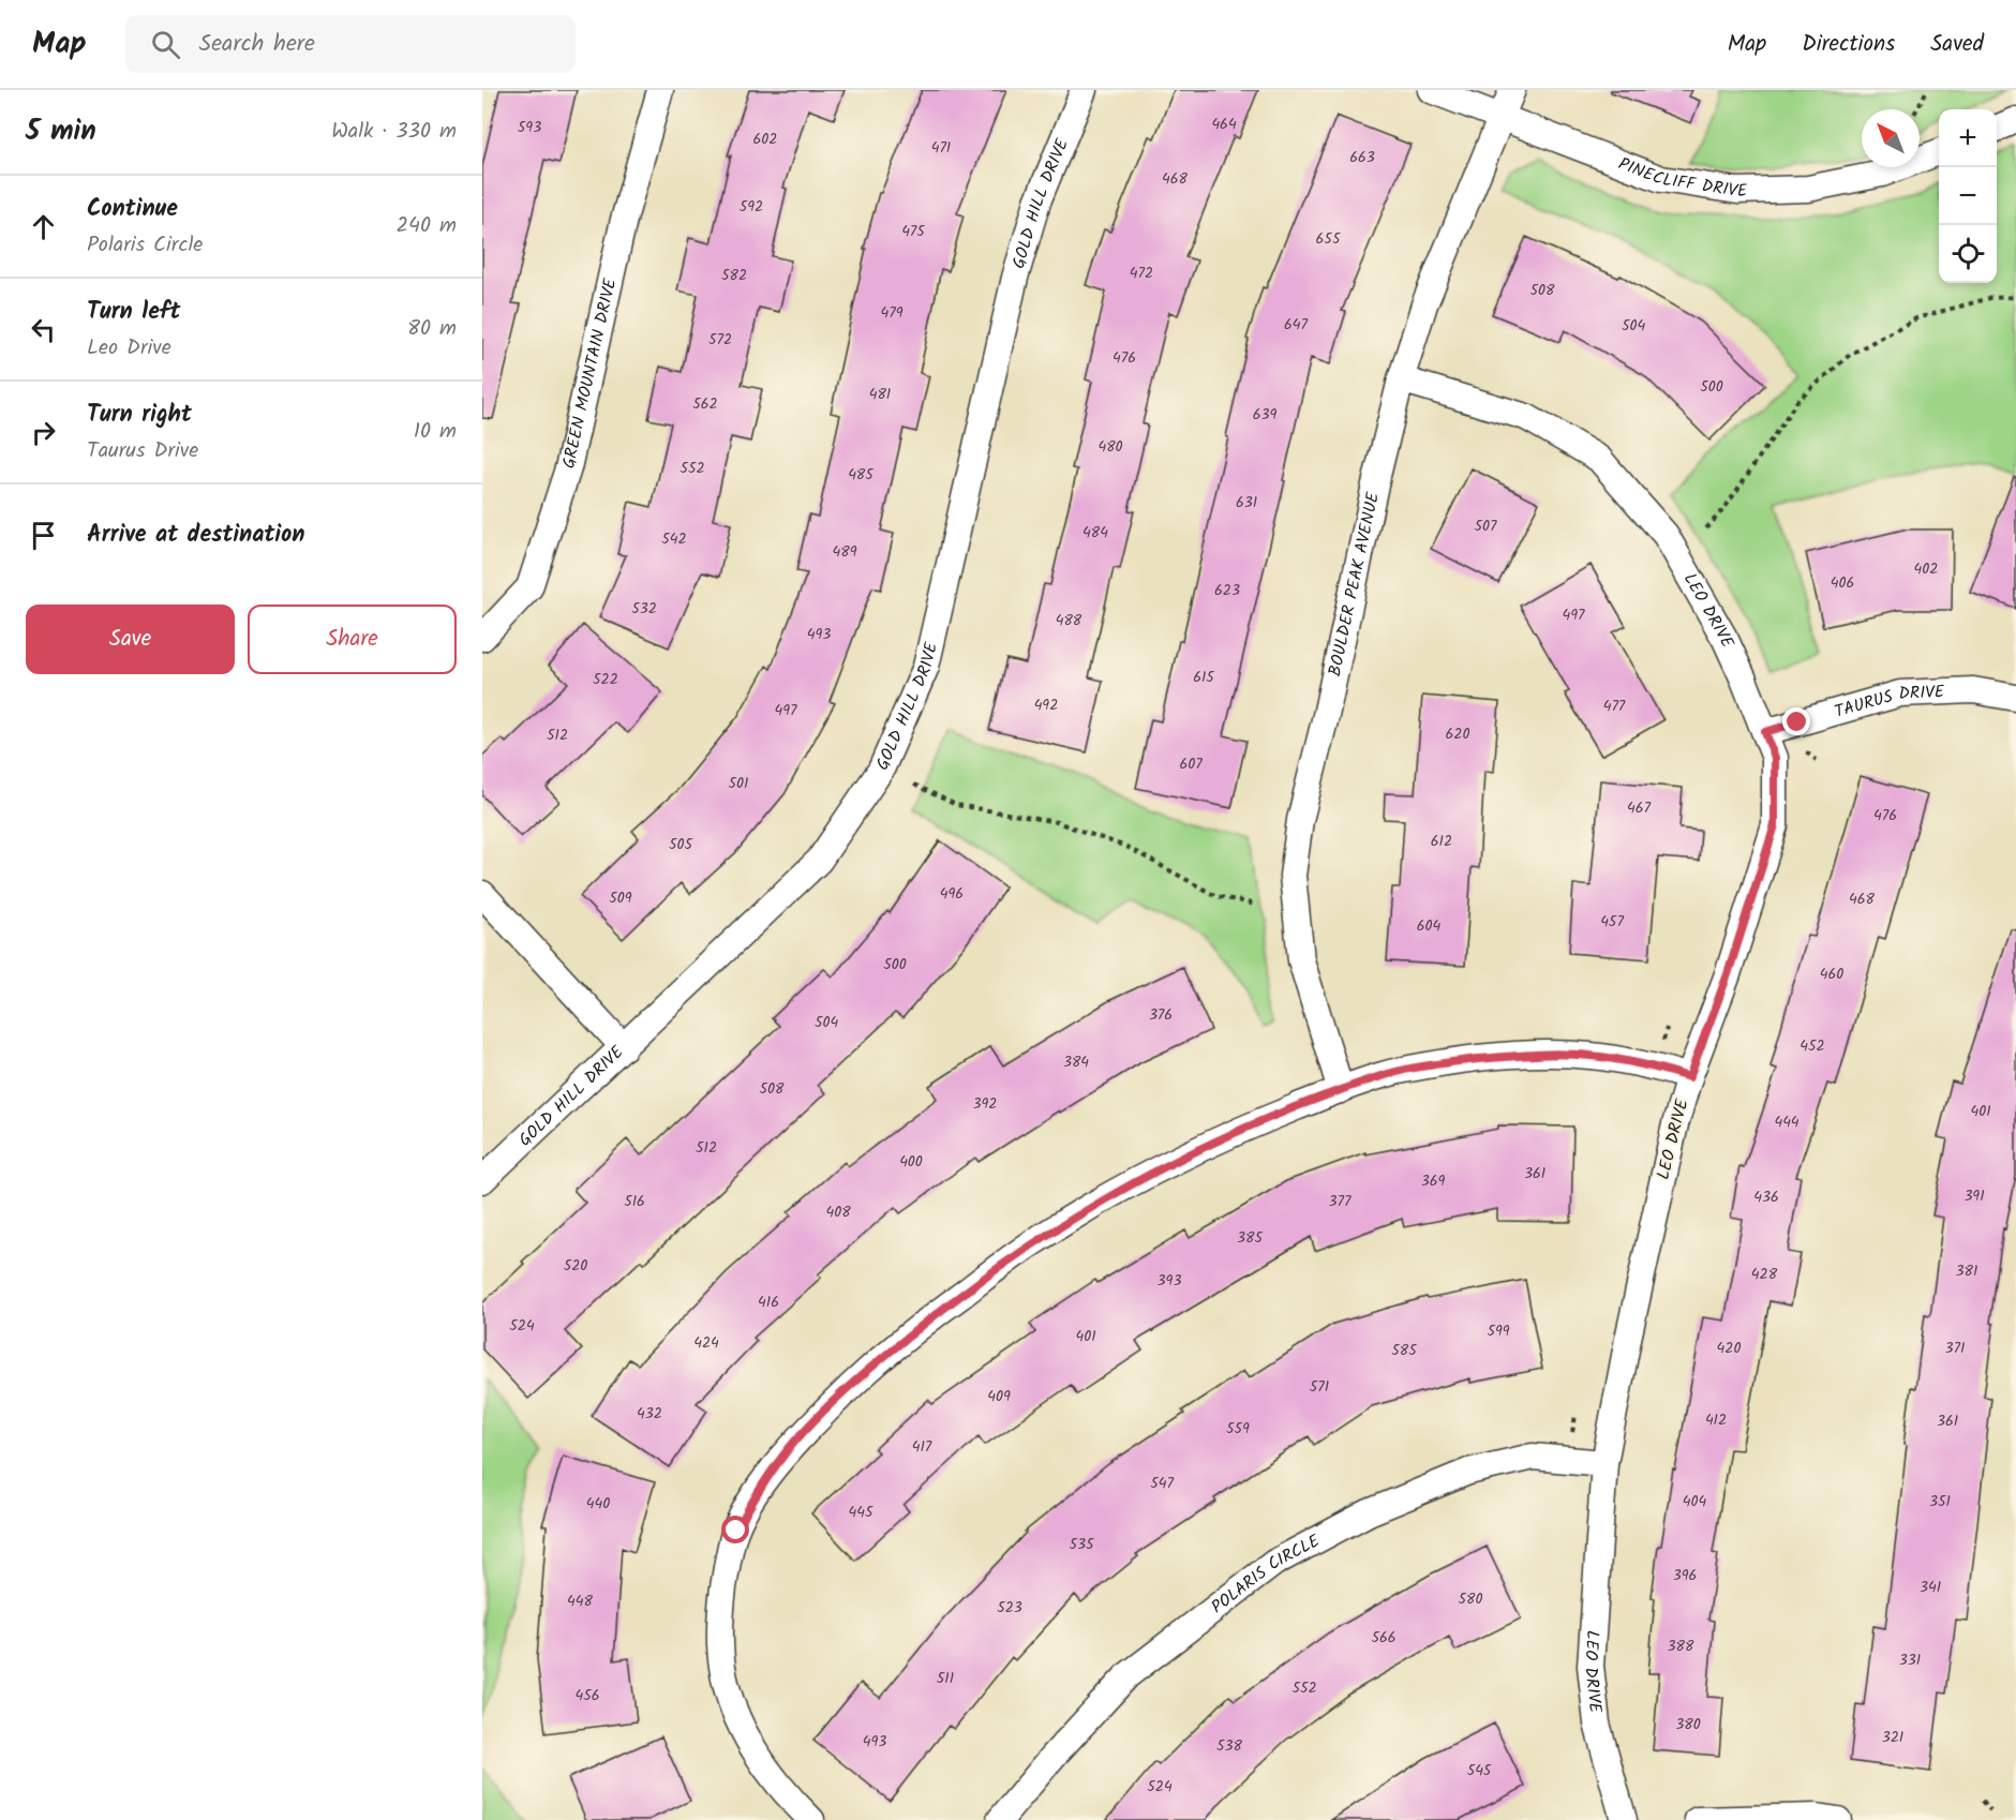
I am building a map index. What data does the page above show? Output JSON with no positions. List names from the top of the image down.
{
  "streets": {
    "street": [
      "PINECLIFF DRIVE",
      "GOLD HILL DRIVE",
      "GREEN MOUNTAIN DRIVE",
      "BOULDER PEAK AVENUE",
      "LEO DRIVE",
      "TAURUS DRIVE",
      "POLARIS CIRCLE"
    ]
  },
  "crossings": [
    ["PINECLIFF DRIVE", "BOULDER PEAK AVENUE"],
    ["BOULDER PEAK AVENUE", "LEO DRIVE"],
    ["LEO DRIVE", "TAURUS DRIVE"],
    ["LEO DRIVE", "POLARIS CIRCLE"]
  ],
  "house_numbers": [
    "464",
    "593",
    "602",
    "471",
    "663",
    "468",
    "592",
    "475",
    "655",
    "472",
    "582",
    "508",
    "479",
    "647",
    "504",
    "572",
    "476",
    "500",
    "481",
    "562",
    "639",
    "480",
    "552",
    "485",
    "631",
    "507",
    "484",
    "542",
    "489",
    "402",
    "406",
    "623",
    "532",
    "497",
    "488",
    "493",
    "615",
    "522",
    "492",
    "477",
    "497",
    "620",
    "512",
    "607",
    "501",
    "467",
    "476",
    "612",
    "505",
    "496",
    "509",
    "468",
    "457",
    "604",
    "500",
    "460",
    "376",
    "504",
    "452",
    "384",
    "508",
    "392",
    "401",
    "444",
    "512",
    "400",
    "361",
    "369",
    "391",
    "436",
    "516",
    "377",
    "408",
    "385",
    "520",
    "381",
    "428",
    "393",
    "416",
    "524",
    "599",
    "401",
    "424",
    "420",
    "371",
    "585",
    "571",
    "409",
    "432",
    "412",
    "361",
    "559",
    "417",
    "547",
    "404",
    "351",
    "440",
    "445",
    "535",
    "396",
    "341",
    "580",
    "448",
    "523",
    "566",
    "388",
    "331",
    "511",
    "552",
    "456",
    "380",
    "321",
    "493",
    "538",
    "545",
    "524"
  ],
  "north": "top left",
  "page": {
    "header": "Map",
    "search": "Search here",
    "nav": ["Map", "Directions", "Saved"],
    "heading": ["5 min", "Walk · 330 m"],
    "map_buttons": ["+", "−"],
    "list": [
      ["Continue", "Polaris Circle", "240 m"],
      ["Turn left", "Leo Drive", "80 m"],
      ["Turn right", "Taurus Drive", "10 m"],
      "Arrive at destination"
    ],
    "buttons": ["Save", "Share"]
  }
}
